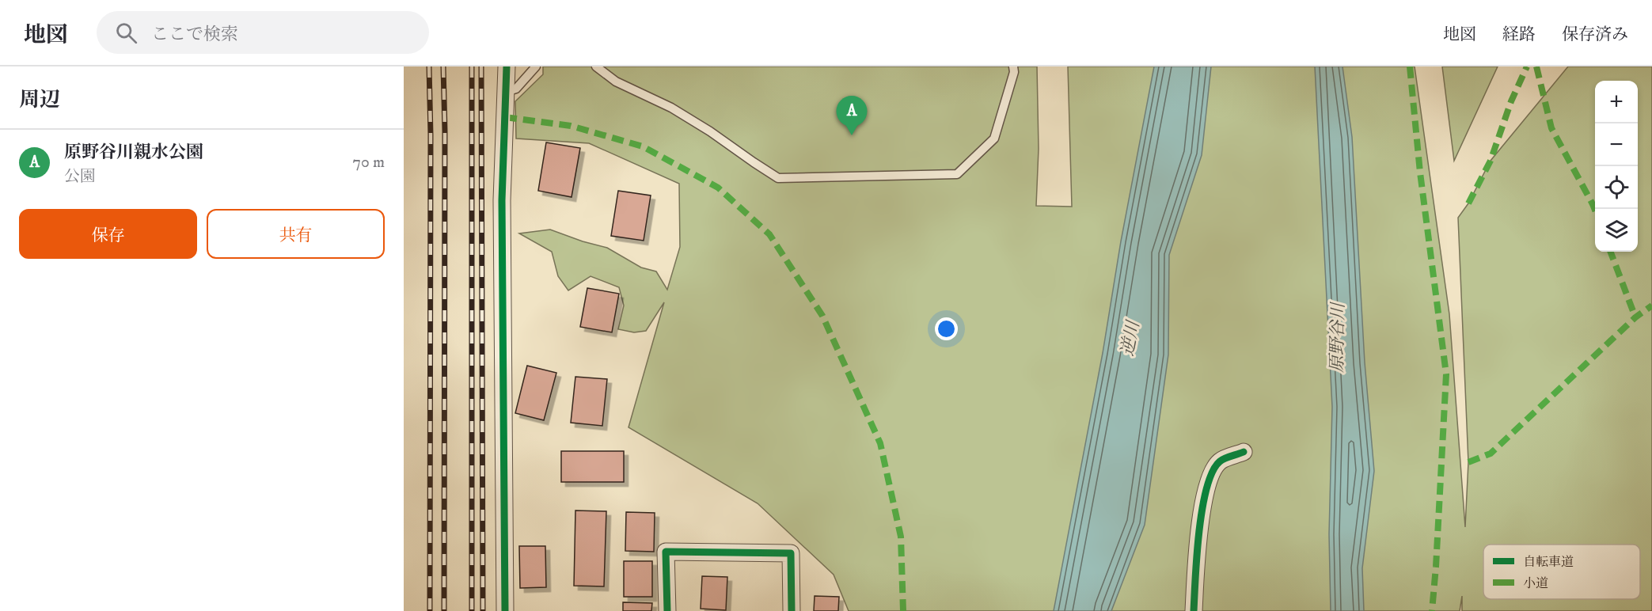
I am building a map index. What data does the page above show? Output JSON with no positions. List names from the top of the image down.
{
  "water": ["原野谷川", "逆川"],
  "legend": ["自転車道", "小道"],
  "page": {
    "header": "地図",
    "search": "ここで検索",
    "nav": ["地図", "経路", "保存済み"],
    "heading": "周辺",
    "map_buttons": ["+", "−"],
    "pins": "A",
    "list": [
      {
        "mark": "A",
        "name": "原野谷川親水公園",
        "note": "公園",
        "value": "70 m"
      }
    ],
    "buttons": ["保存", "共有"]
  }
}
